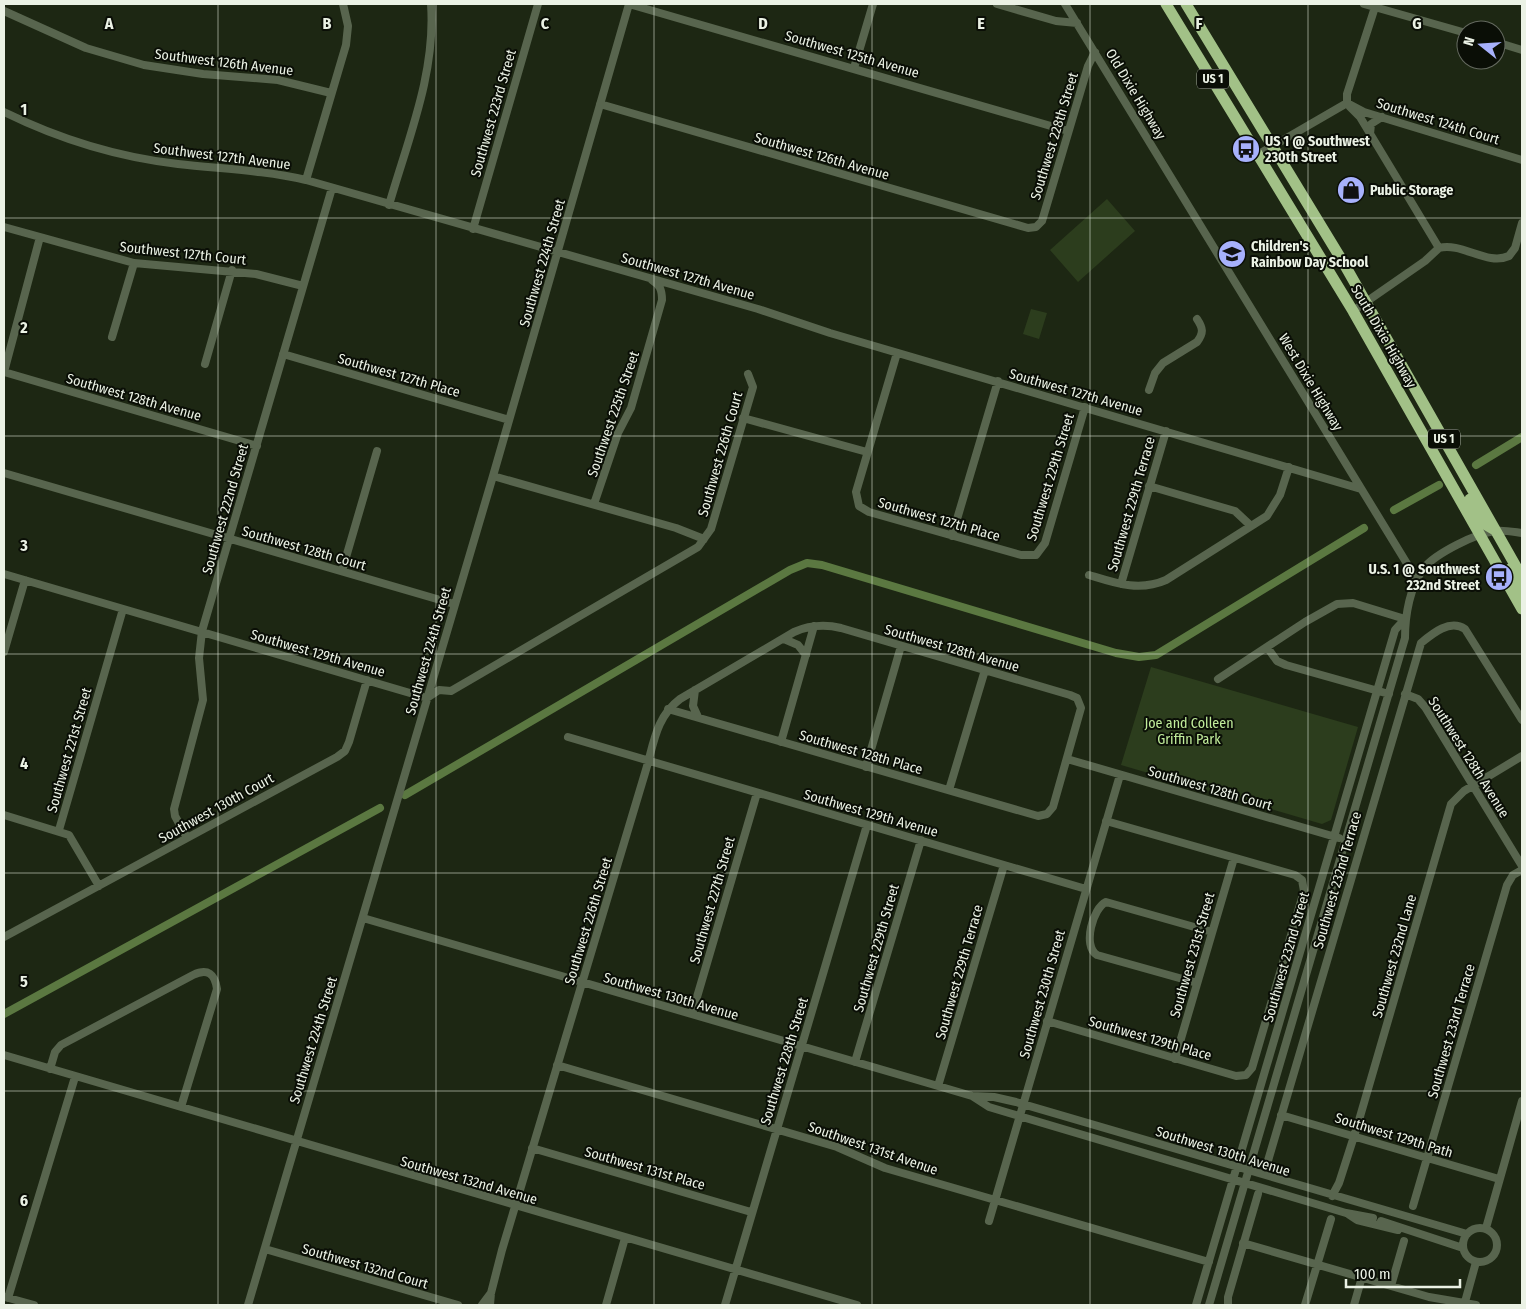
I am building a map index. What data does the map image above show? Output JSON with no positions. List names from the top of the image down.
{
  "streets": {
    "highway": ["US 1", "South Dixie Highway"],
    "street": [
      "Southwest 125th Avenue",
      "Southwest 126th Avenue",
      "Old Dixie Highway",
      "Southwest 223rd Street",
      "Southwest 124th Court",
      "Southwest 228th Street",
      "Southwest 127th Avenue",
      "Southwest 127th Court",
      "Southwest 224th Street",
      "Southwest 127th Place",
      "West Dixie Highway",
      "Southwest 128th Avenue",
      "Southwest 225th Street",
      "Southwest 226th Court",
      "Southwest 229th Street",
      "Southwest 229th Terrace",
      "Southwest 222nd Street",
      "Southwest 128th Court",
      "Southwest 129th Avenue",
      "Southwest 221st Street",
      "Southwest 128th Place",
      "Southwest 130th Court",
      "Southwest 232nd Terrace",
      "Southwest 227th Street",
      "Southwest 226th Street",
      "Southwest 231st Street",
      "Southwest 232nd Lane",
      "Southwest 232nd Street",
      "Southwest 230th Street",
      "Southwest 130th Avenue",
      "Southwest 233rd Terrace",
      "Southwest 129th Place",
      "Southwest 129th Path",
      "Southwest 131st Avenue",
      "Southwest 131st Place",
      "Southwest 132nd Avenue",
      "Southwest 132nd Court"
    ]
  },
  "crossings": [
    ["Southwest 125th Avenue", "Southwest 228th Street"],
    ["Southwest 125th Avenue", "Southwest 224th Street"],
    ["Southwest 126th Avenue", "Southwest 228th Street"],
    ["Southwest 126th Avenue", "Southwest 224th Street"],
    ["Old Dixie Highway", "Southwest 228th Street"],
    ["Old Dixie Highway", "West Dixie Highway"],
    ["Southwest 223rd Street", "Southwest 127th Avenue"],
    ["Southwest 228th Street", "Southwest 129th Avenue"],
    ["Southwest 228th Street", "Southwest 130th Avenue"],
    ["Southwest 228th Street", "Southwest 131st Avenue"],
    ["Southwest 228th Street", "Southwest 131st Place"],
    ["Southwest 228th Street", "Southwest 132nd Avenue"],
    ["Southwest 127th Avenue", "Southwest 224th Street"],
    ["Southwest 127th Avenue", "West Dixie Highway"],
    ["Southwest 127th Avenue", "Southwest 225th Street"],
    ["Southwest 127th Avenue", "Southwest 229th Street"],
    ["Southwest 127th Avenue", "Southwest 229th Terrace"],
    ["Southwest 127th Avenue", "Southwest 222nd Street"],
    ["Southwest 127th Court", "Southwest 222nd Street"],
    ["Southwest 224th Street", "Southwest 127th Place"],
    ["Southwest 224th Street", "Southwest 128th Court"],
    ["Southwest 224th Street", "Southwest 129th Avenue"],
    ["Southwest 224th Street", "Southwest 130th Avenue"],
    ["Southwest 224th Street", "Southwest 132nd Avenue"],
    ["Southwest 224th Street", "Southwest 132nd Court"],
    ["South Dixie Highway", "Southwest 232nd Street"],
    ["Southwest 127th Place", "Southwest 229th Street"],
    ["Southwest 127th Place", "Southwest 222nd Street"],
    ["West Dixie Highway", "Southwest 232nd Street"],
    ["Southwest 128th Avenue", "Southwest 222nd Street"],
    ["Southwest 128th Avenue", "Southwest 128th Court"],
    ["Southwest 128th Avenue", "Southwest 128th Place"],
    ["Southwest 128th Avenue", "Southwest 232nd Terrace"],
    ["Southwest 128th Avenue", "Southwest 226th Street"],
    ["Southwest 128th Avenue", "Southwest 232nd Lane"],
    ["Southwest 128th Avenue", "Southwest 233rd Terrace"],
    ["Southwest 229th Street", "Southwest 129th Avenue"],
    ["Southwest 229th Street", "Southwest 130th Avenue"],
    ["Southwest 229th Terrace", "Southwest 129th Avenue"],
    ["Southwest 229th Terrace", "Southwest 130th Avenue"],
    ["Southwest 222nd Street", "Southwest 128th Court"],
    ["Southwest 222nd Street", "Southwest 129th Avenue"],
    ["Southwest 222nd Street", "Southwest 130th Court"],
    ["Southwest 128th Court", "Southwest 128th Place"],
    ["Southwest 128th Court", "Southwest 232nd Street"],
    ["Southwest 128th Court", "Southwest 230th Street"],
    ["Southwest 129th Avenue", "Southwest 130th Court"],
    ["Southwest 129th Avenue", "Southwest 227th Street"],
    ["Southwest 129th Avenue", "Southwest 226th Street"],
    ["Southwest 129th Avenue", "Southwest 230th Street"],
    ["Southwest 221st Street", "Southwest 130th Court"],
    ["Southwest 128th Place", "Southwest 226th Street"],
    ["Southwest 232nd Terrace", "Southwest 129th Path"],
    ["Southwest 227th Street", "Southwest 130th Avenue"],
    ["Southwest 226th Street", "Southwest 130th Avenue"],
    ["Southwest 226th Street", "Southwest 131st Avenue"],
    ["Southwest 226th Street", "Southwest 131st Place"],
    ["Southwest 226th Street", "Southwest 132nd Avenue"],
    ["Southwest 231st Street", "Southwest 129th Place"],
    ["Southwest 232nd Lane", "Southwest 130th Avenue"],
    ["Southwest 232nd Lane", "Southwest 129th Path"],
    ["Southwest 232nd Street", "Southwest 130th Avenue"],
    ["Southwest 232nd Street", "Southwest 131st Avenue"],
    ["Southwest 230th Street", "Southwest 130th Avenue"],
    ["Southwest 230th Street", "Southwest 129th Place"],
    ["Southwest 230th Street", "Southwest 131st Avenue"],
    ["Southwest 233rd Terrace", "Southwest 129th Path"]
  ],
  "parks": ["Joe and Colleen Griffin Park"],
  "places": {
    "bus stop": ["US 1 @ Southwest 230th Street", "U.S. 1 @ Southwest 232nd Street"],
    "shop": ["Public Storage"],
    "school or university": ["Children's Rainbow Day School"]
  },
  "scale_bar": "100 m",
  "north": "left",
  "grid": {
    "columns": [
      "A",
      "B",
      "C",
      "D",
      "E",
      "F",
      "G"
    ],
    "rows": [
      "1",
      "2",
      "3",
      "4",
      "5",
      "6"
    ]
  }
}
